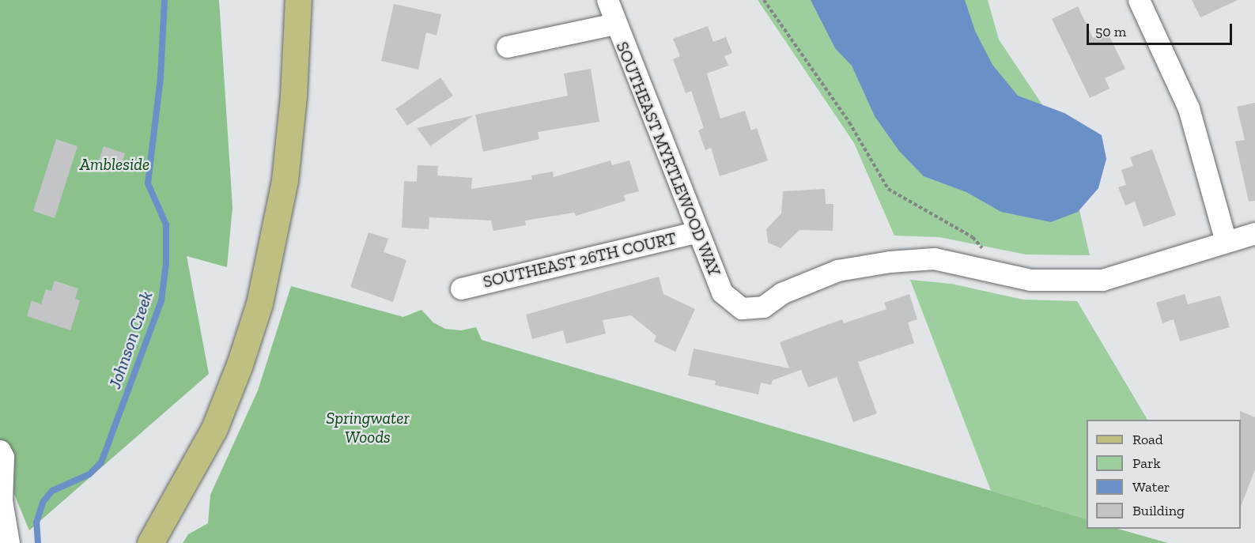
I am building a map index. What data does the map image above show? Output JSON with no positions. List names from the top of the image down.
{
  "streets": {
    "street": ["SOUTHEAST MYRTLEWOOD WAY", "SOUTHEAST 26TH COURT"]
  },
  "crossings": [
    ["SOUTHEAST MYRTLEWOOD WAY", "SOUTHEAST 26TH COURT"]
  ],
  "water": ["Johnson Creek"],
  "parks": ["Ambleside", "Springwater Woods"],
  "legend": [
    "Road",
    "Park",
    "Water",
    "Building"
  ],
  "scale_bar": "50 m"
}
